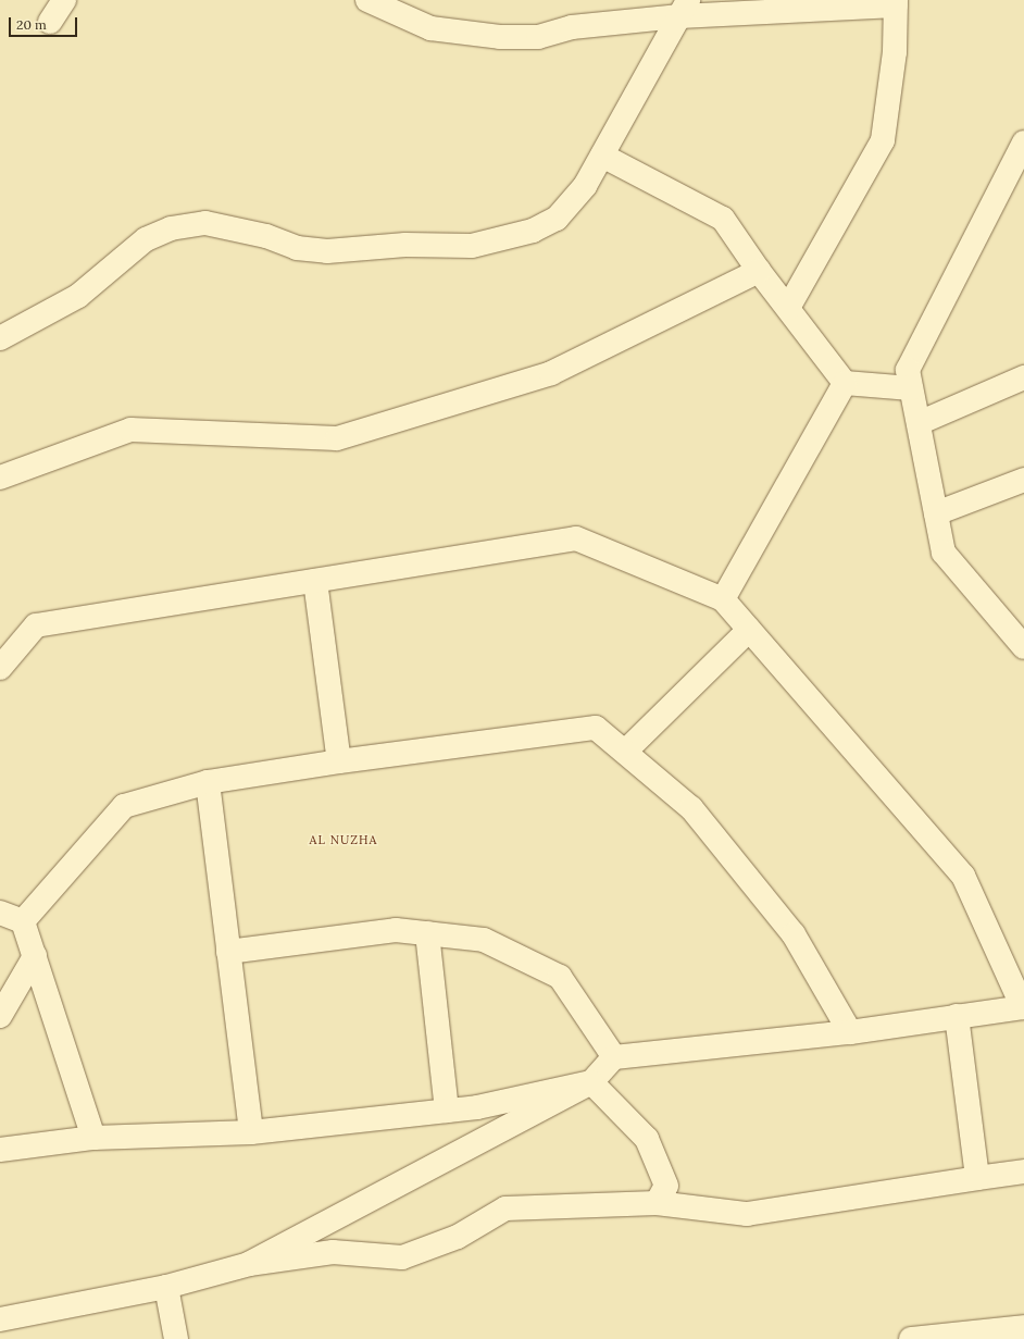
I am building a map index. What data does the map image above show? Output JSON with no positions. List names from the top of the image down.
{
  "districts": ["AL NUZHA"],
  "scale_bar": "20 m"
}
